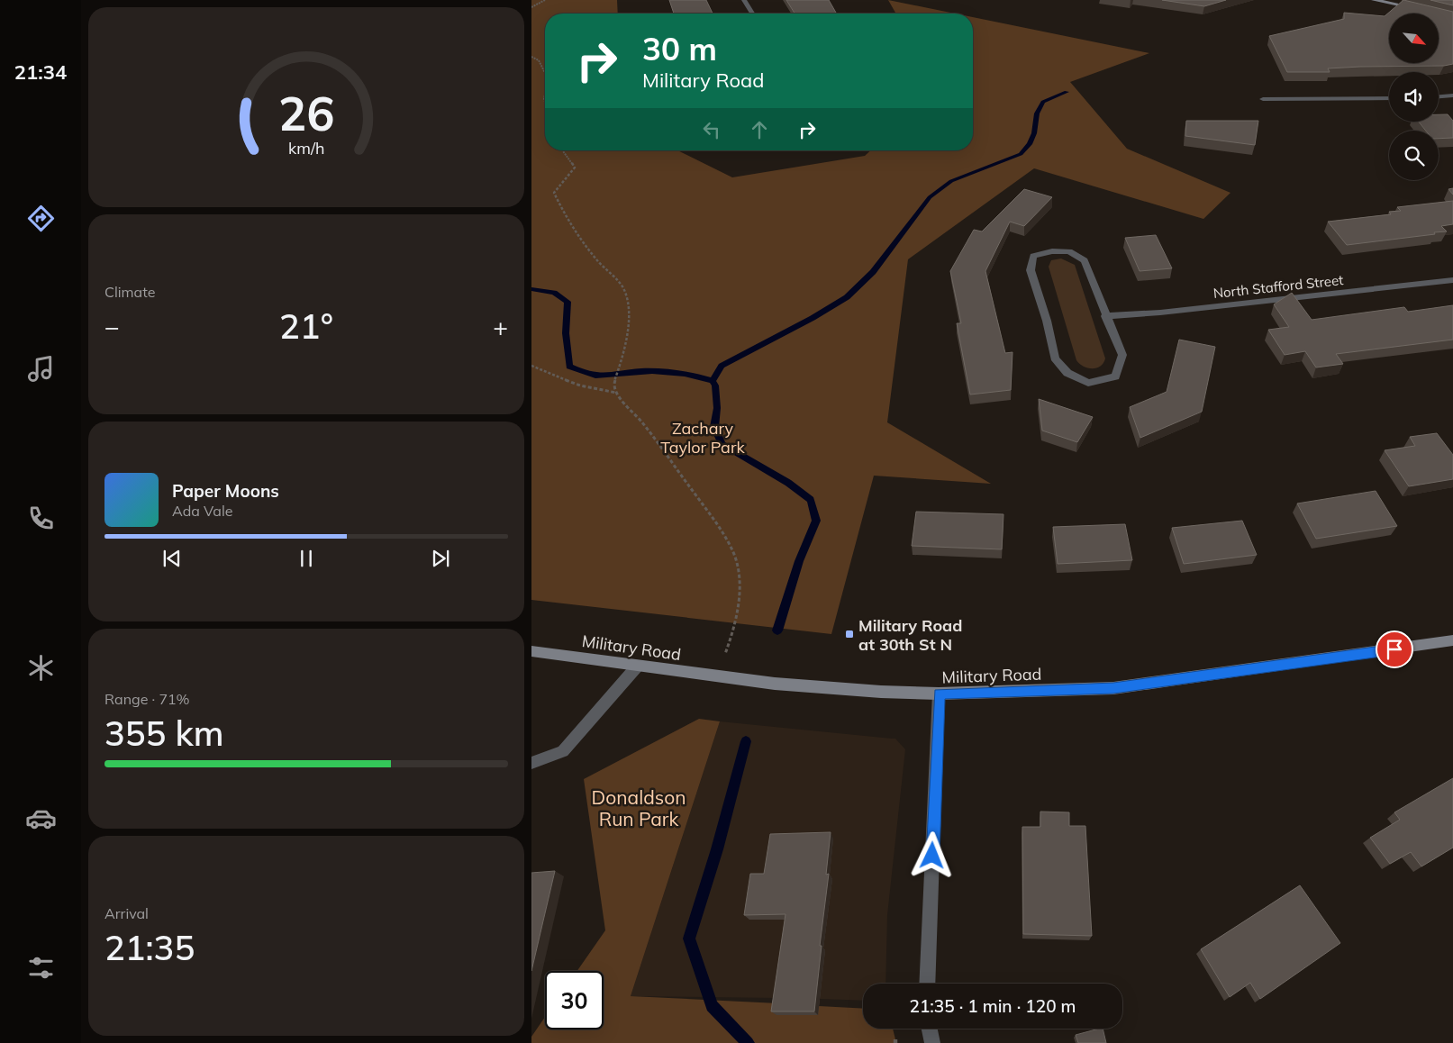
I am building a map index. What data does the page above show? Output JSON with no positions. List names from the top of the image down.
{
  "streets": {
    "main road": ["Military Road"],
    "street": ["North Stafford Street"]
  },
  "parks": ["Zachary Taylor Park", "Donaldson Run Park"],
  "places": {
    "transit": ["Military Road at 30th St N"]
  },
  "north": "bottom right",
  "page": {
    "tabs": "21:34",
    "turn": ["30 m", "Military Road"],
    "tile": [
      "Climate",
      ["Range · 71%", "355 km"],
      ["Arrival", "21:35"]
    ],
    "heat": ["−", "21°", "+"],
    "song": ["Paper Moons", "Ada Vale"],
    "limit": "30",
    "trip": "21:35 · 1 min · 120 m",
    "gauge": ["26", "km/h"]
  }
}
